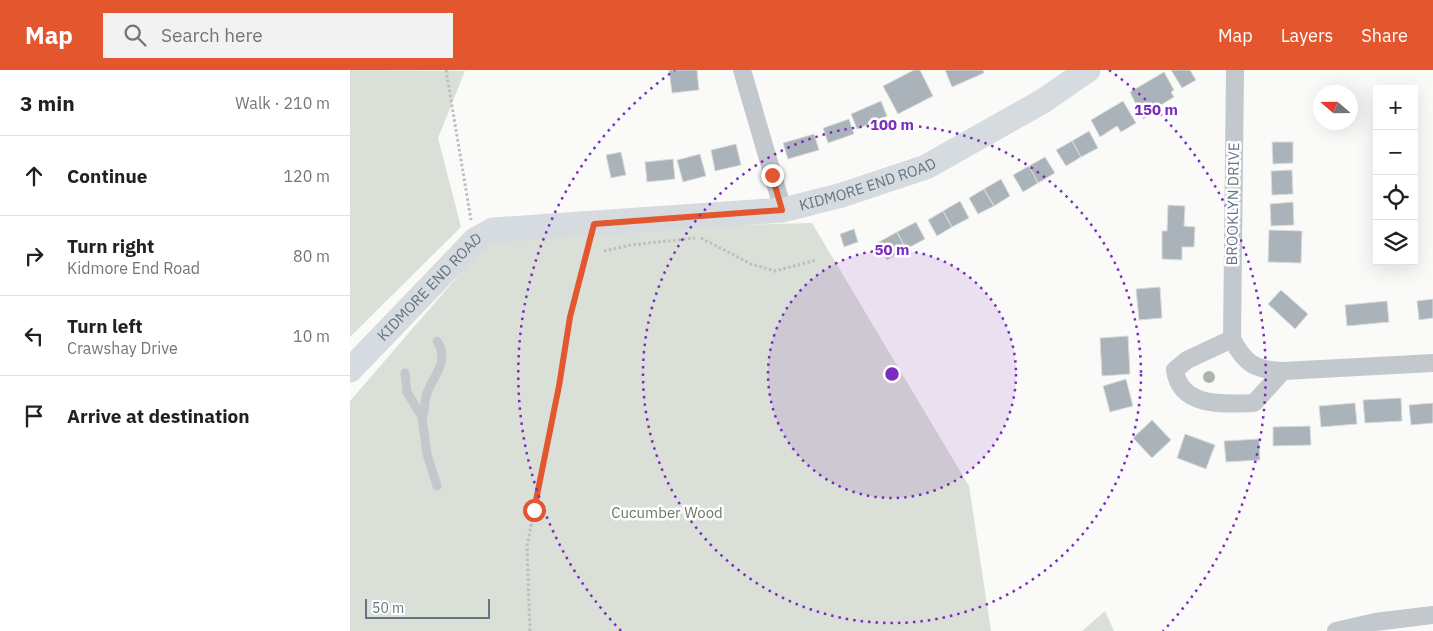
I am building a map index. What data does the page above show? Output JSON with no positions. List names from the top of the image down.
{
  "streets": {
    "street": ["KIDMORE END ROAD", "BROOKLYN DRIVE"]
  },
  "parks": ["Cucumber Wood"],
  "scale_bar": "50 m",
  "north": "left",
  "page": {
    "header": "Map",
    "search": "Search here",
    "nav": ["Map", "Layers", "Share"],
    "heading": ["3 min", "Walk · 210 m"],
    "map_buttons": ["+", "−"],
    "list": [
      ["Continue", "120 m"],
      ["Turn right", "Kidmore End Road", "80 m"],
      ["Turn left", "Crawshay Drive", "10 m"],
      "Arrive at destination"
    ],
    "scale": "50 m"
  },
  "rings": ["150 m", "100 m", "50 m"]
}
